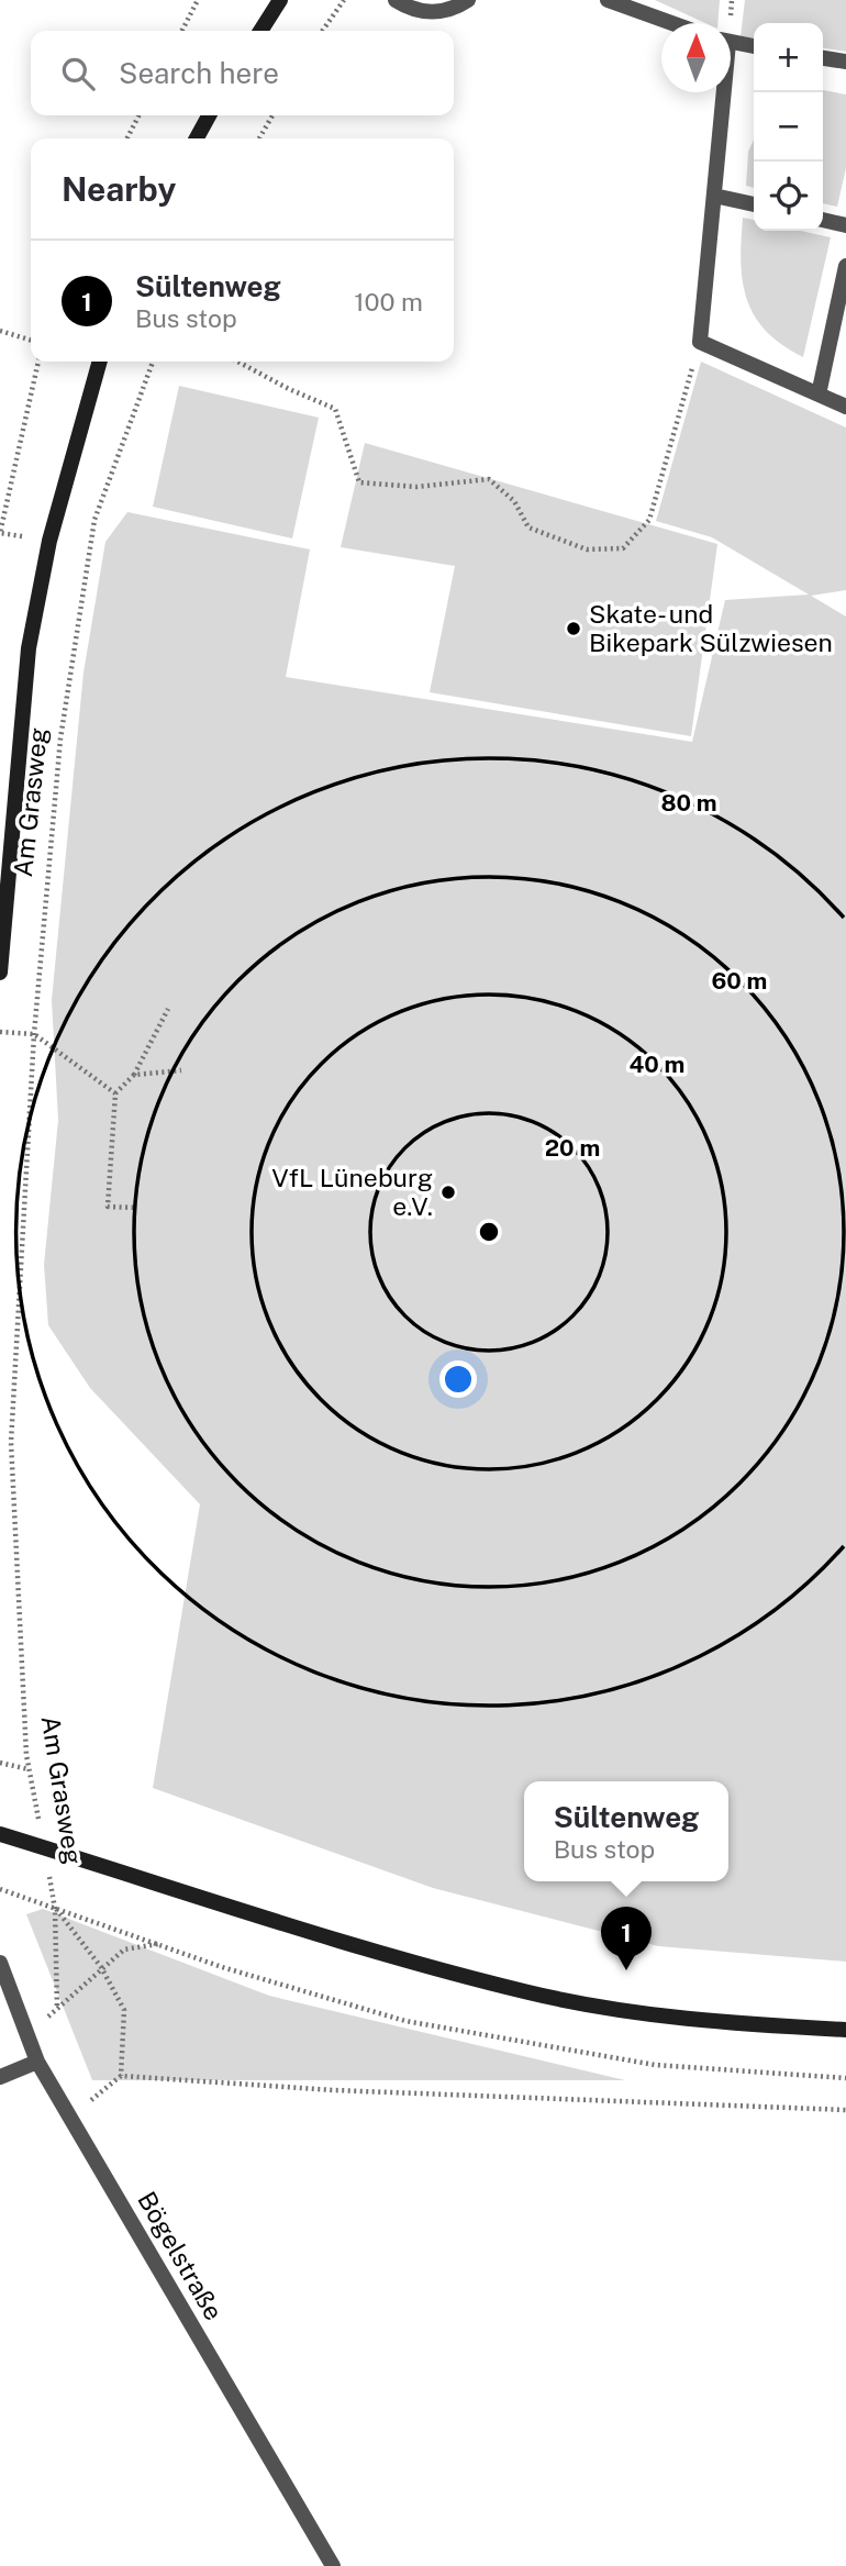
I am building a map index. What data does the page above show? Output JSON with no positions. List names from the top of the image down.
{
  "streets": {
    "main road": ["Am Grasweg"],
    "street": ["Bögelstraße"]
  },
  "places": ["Skate- und Bikepark Sülzwiesen", "VfL Lüneburg e.V."],
  "north": "top",
  "page": {
    "map_buttons": ["+", "−"],
    "search": "Search here",
    "heading": "Nearby",
    "list": [
      {
        "mark": "1",
        "name": "Sültenweg",
        "note": "Bus stop",
        "value": "100 m"
      }
    ],
    "popup": ["Sültenweg", "Bus stop"],
    "pins": "1"
  },
  "rings": [
    "80 m",
    "60 m",
    "40 m",
    "20 m"
  ]
}
